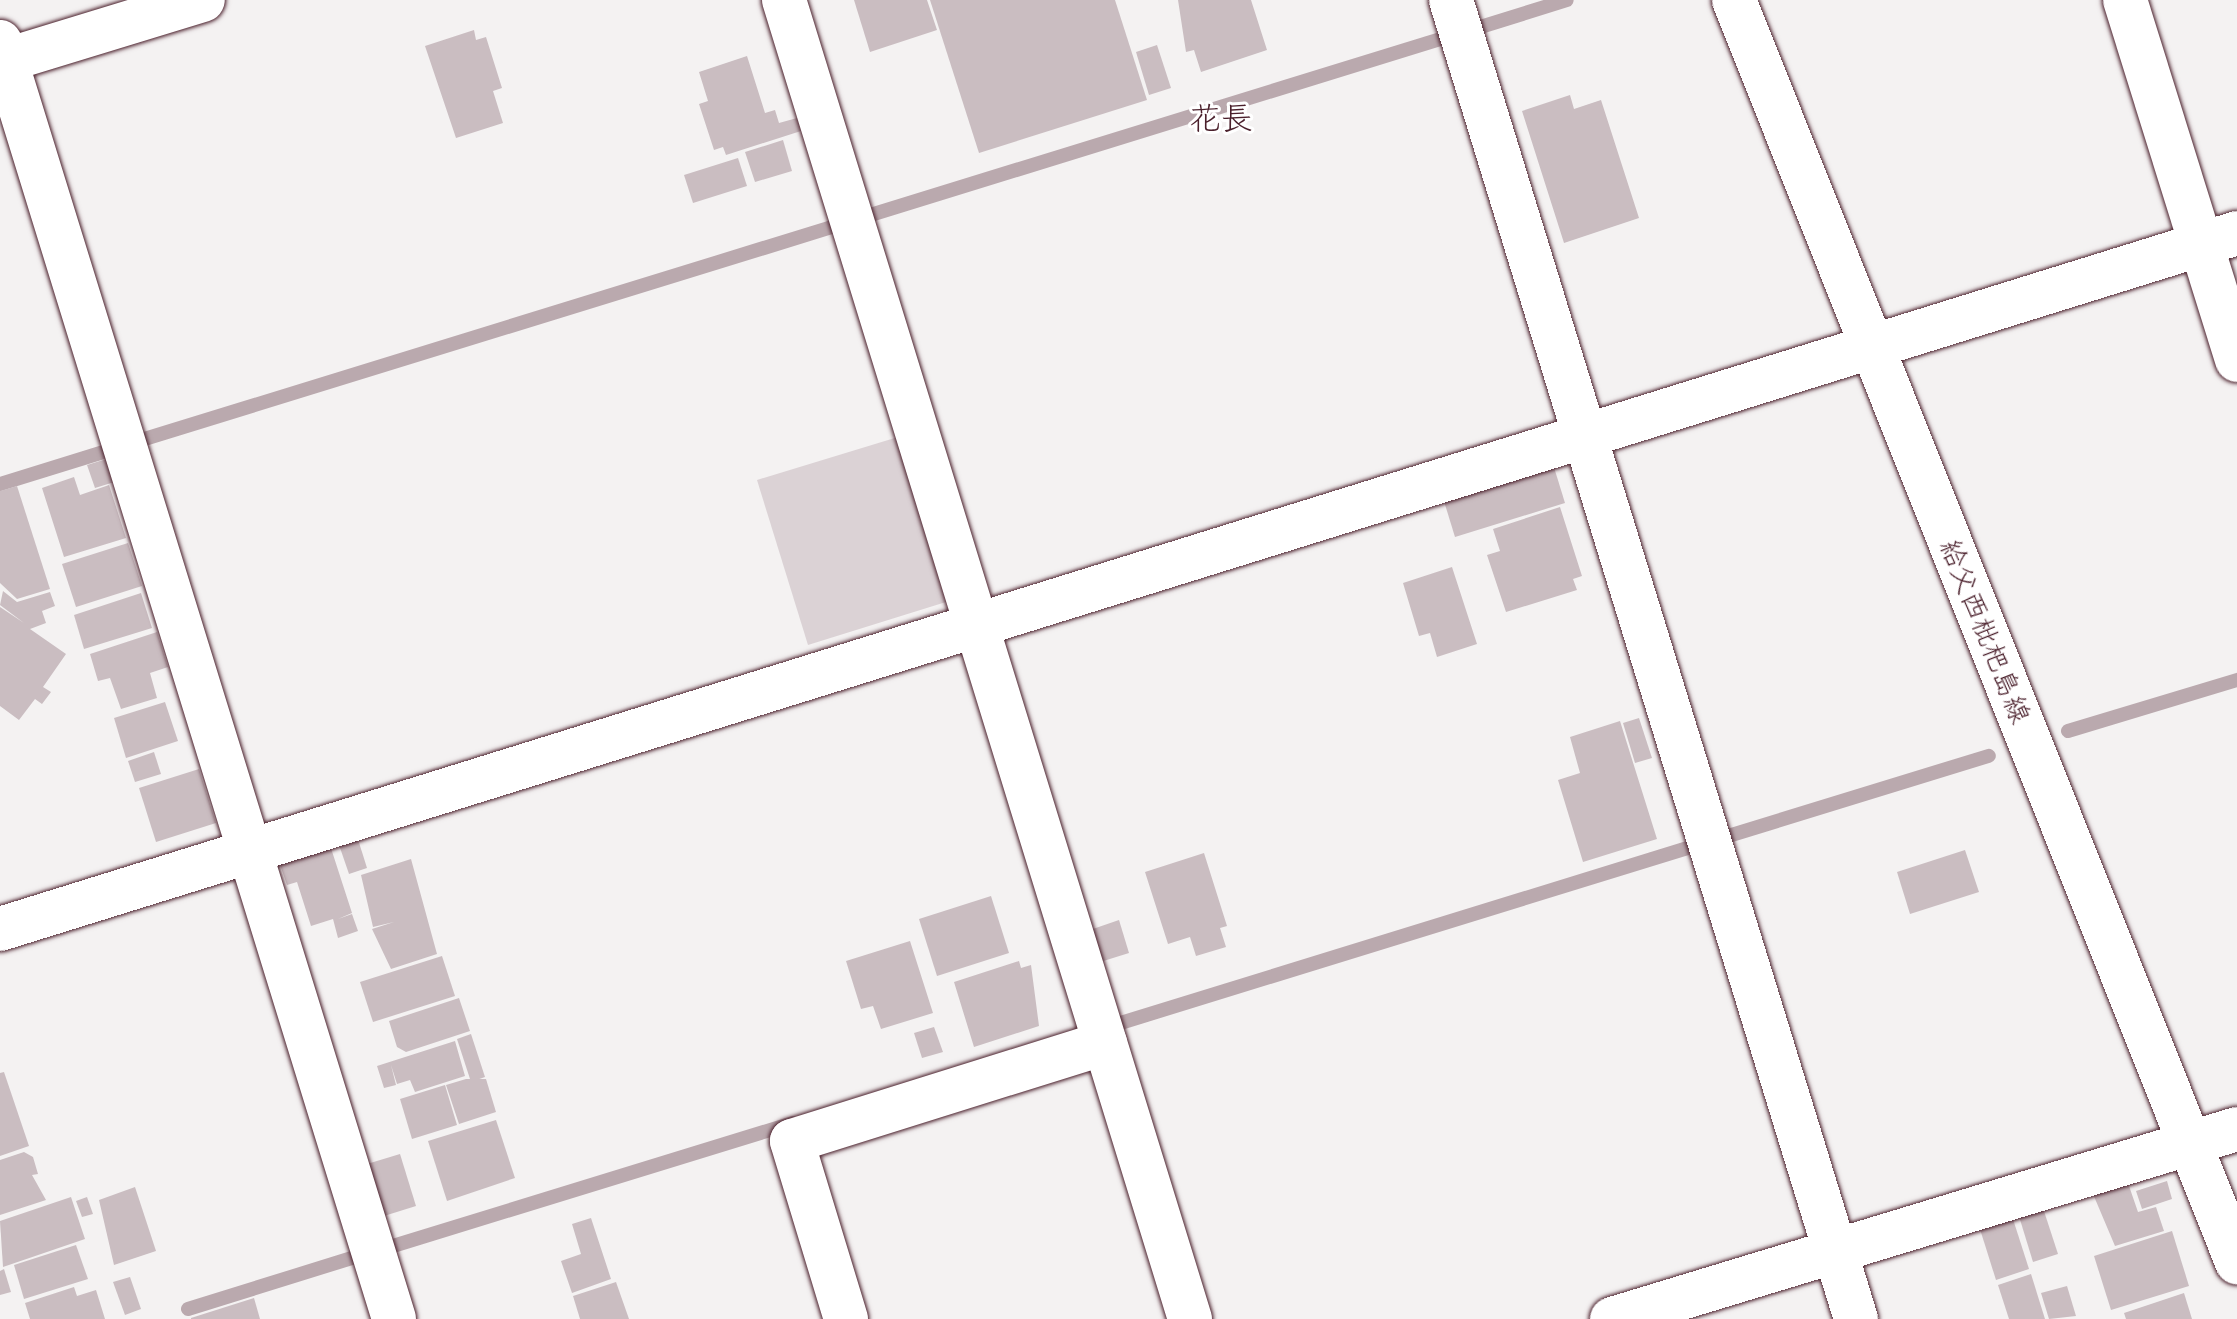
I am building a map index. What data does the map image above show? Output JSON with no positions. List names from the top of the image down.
{
  "streets": {
    "street": ["給父西枇杷島線"]
  },
  "districts": ["花長"]
}
